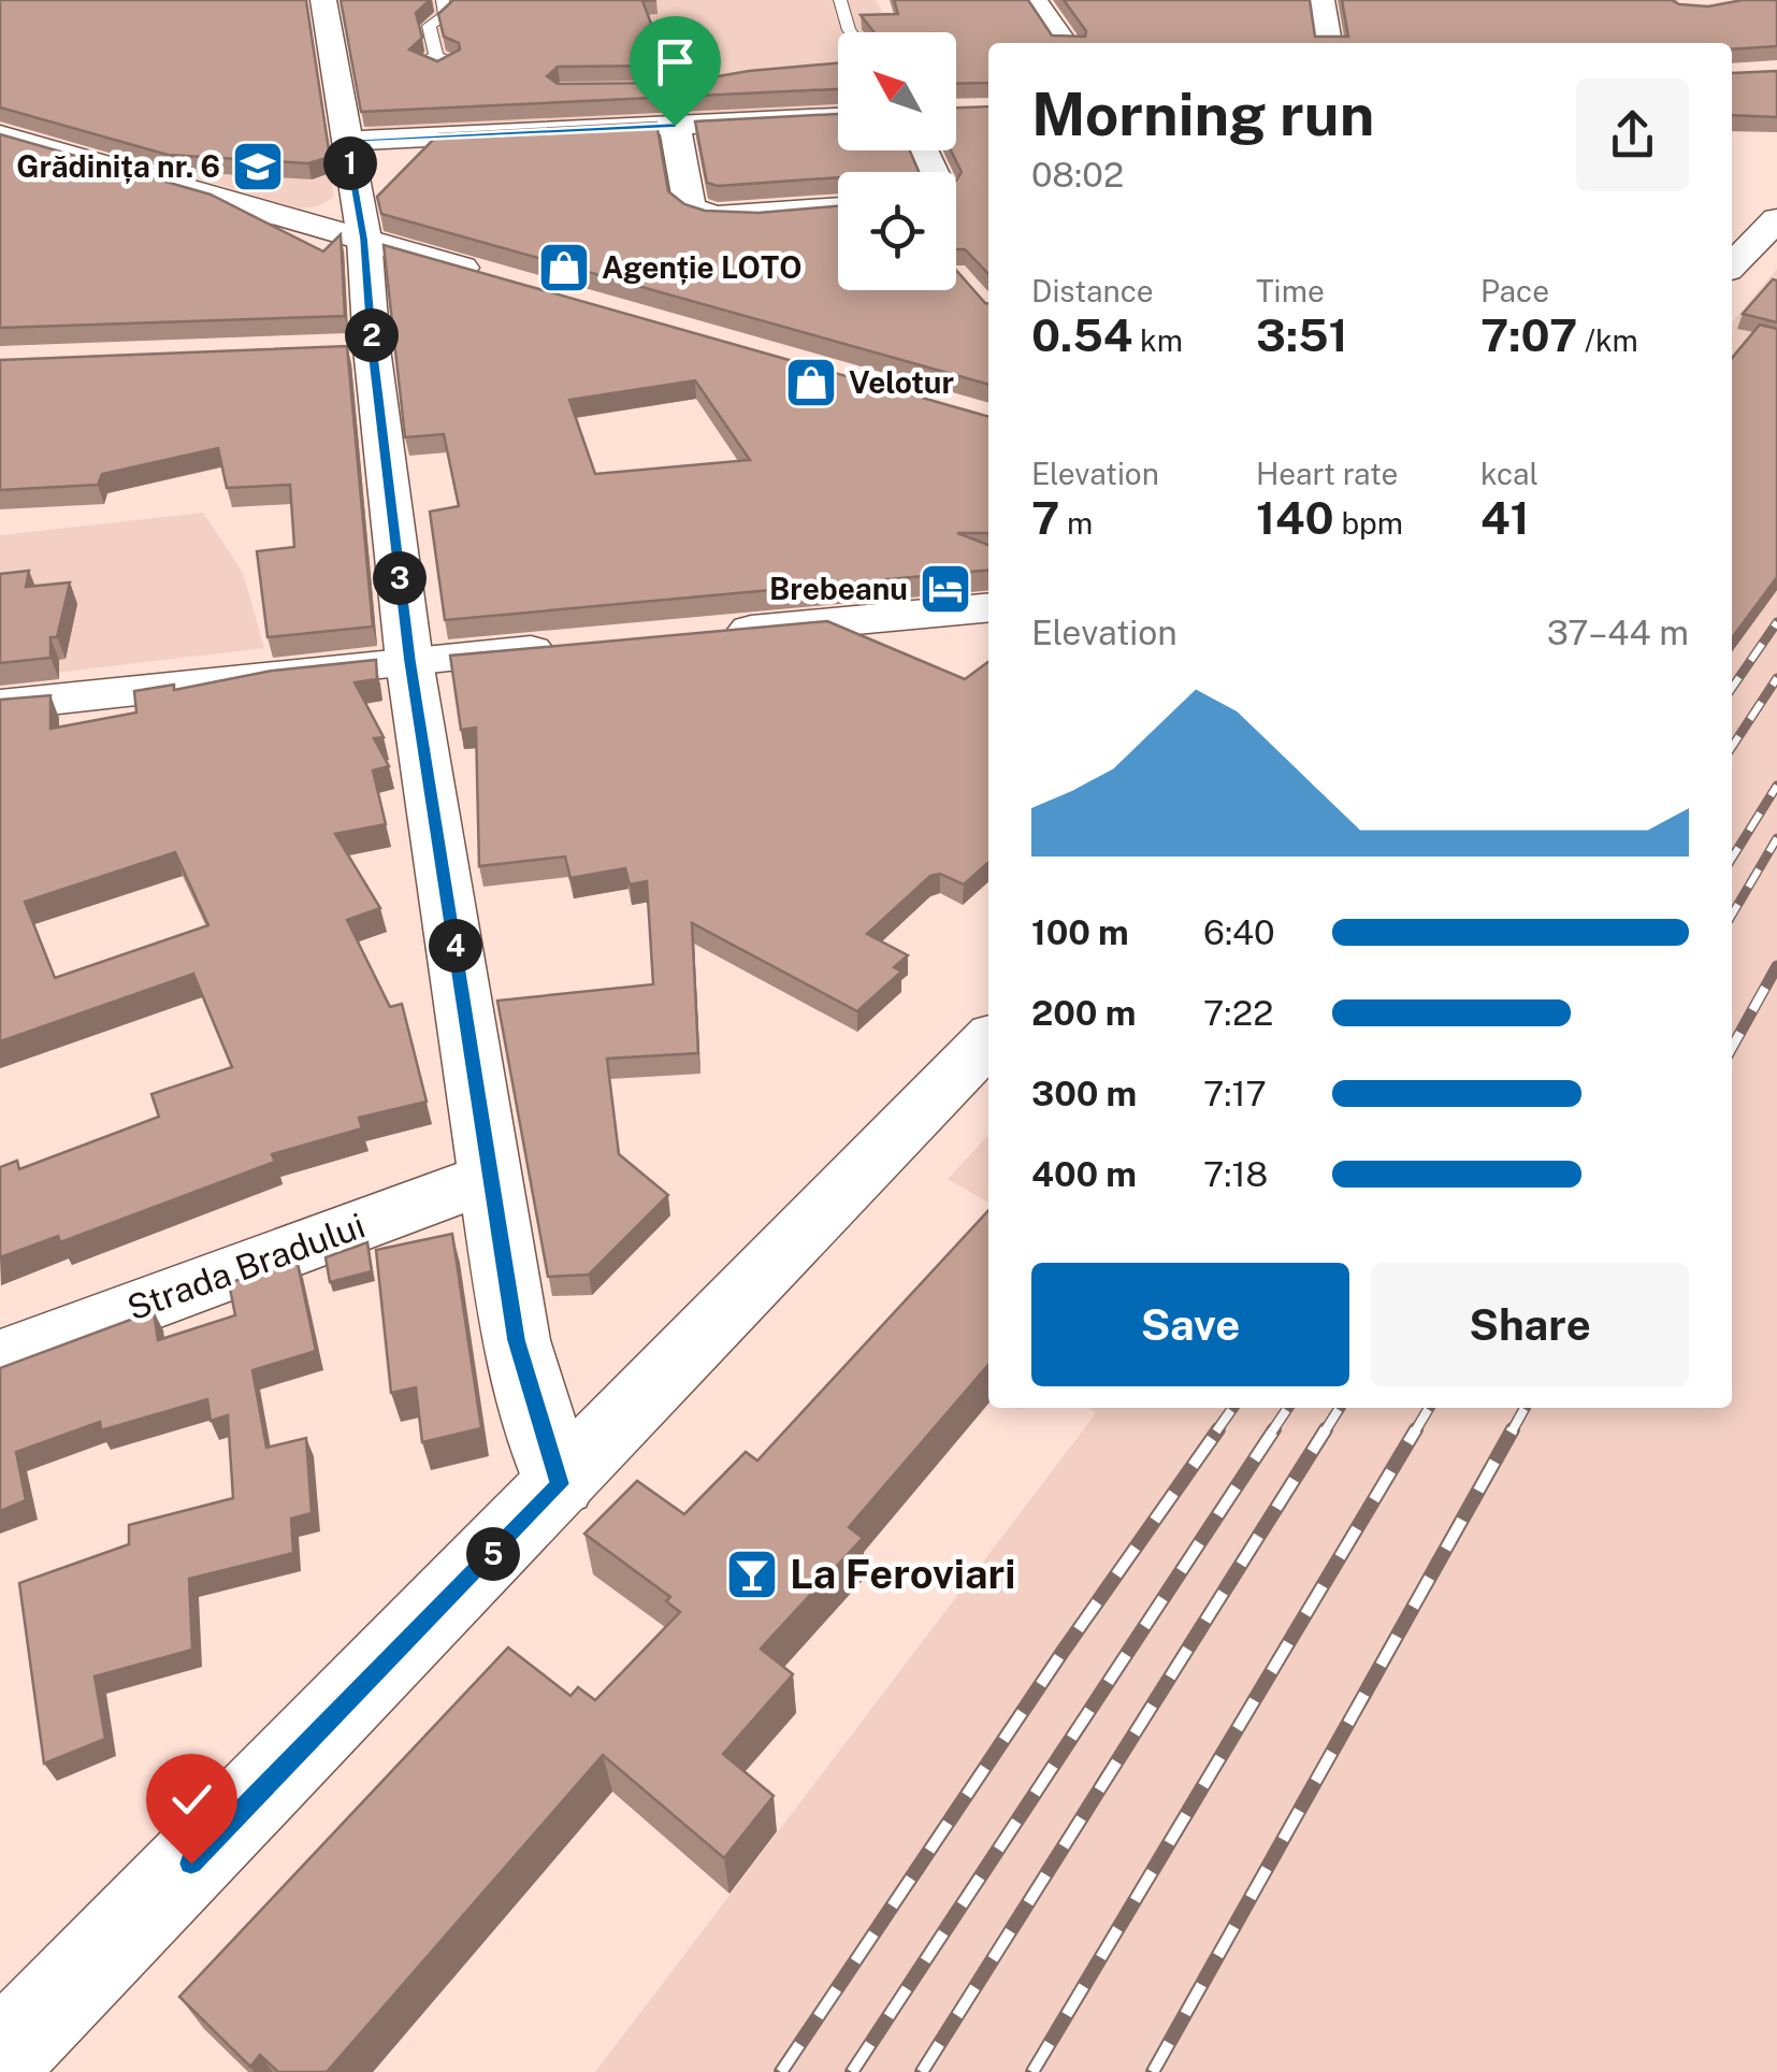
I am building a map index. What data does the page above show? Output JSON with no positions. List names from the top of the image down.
{
  "streets": {
    "street": ["Strada Bradului"]
  },
  "places": {
    "school or university": ["Grădinița nr. 6"],
    "shop": ["Agenție LOTO", "Velotur"],
    "hotel": ["Brebeanu"],
    "bar": ["La Feroviari"]
  },
  "north": "top left",
  "page": {
    "heading": ["Morning run", "08:02"],
    "pins": [
      "1",
      "2",
      "3",
      "4",
      "5"
    ],
    "stats": [
      ["Distance", "0.54 km"],
      ["Time", "3:51"],
      ["Pace", "7:07 /km"],
      ["Elevation", "7 m"],
      ["Heart rate", "140 bpm"],
      ["kcal", "41"]
    ],
    "chart": ["Elevation", "37–44 m"],
    "list": [
      {
        "name": "100 m",
        "note": "6:40"
      },
      {
        "name": "200 m",
        "note": "7:22"
      },
      {
        "name": "300 m",
        "note": "7:17"
      },
      {
        "name": "400 m",
        "note": "7:18"
      }
    ],
    "buttons": ["Save", "Share"]
  }
}
